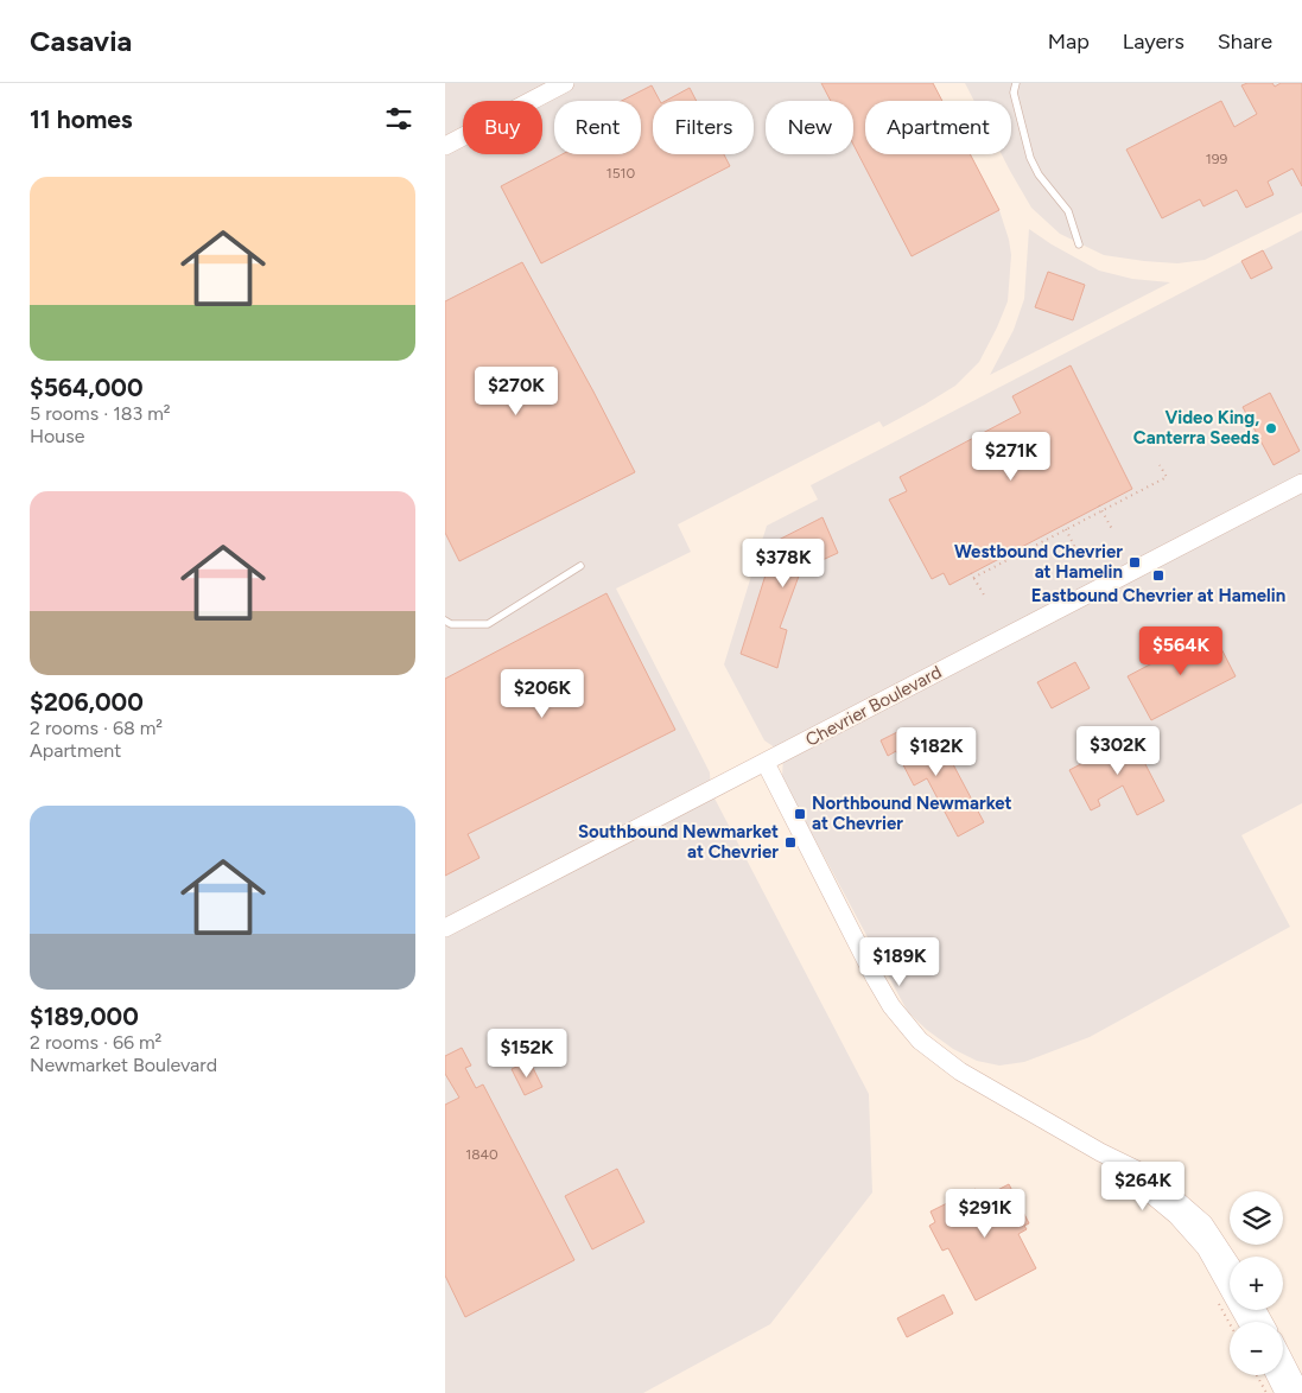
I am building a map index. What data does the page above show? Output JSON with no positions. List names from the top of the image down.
{
  "streets": {
    "street": ["Chevrier Boulevard"]
  },
  "places": {
    "other": ["Video King, Canterra Seeds"],
    "transit": [
      "Westbound Chevrier at Hamelin",
      "Eastbound Chevrier at Hamelin",
      "Northbound Newmarket at Chevrier",
      "Southbound Newmarket at Chevrier"
    ]
  },
  "house_numbers": ["199", "1510", "1840"],
  "page": {
    "header": "Casavia",
    "nav": ["Map", "Layers", "Share"],
    "heading": "11 homes",
    "chip": [
      "Buy",
      "Rent",
      "Filters",
      "New",
      "Apartment"
    ],
    "list": [
      {
        "name": "$564,000",
        "note": "5 rooms · 183 m² · House"
      },
      {
        "name": "$206,000",
        "note": "2 rooms · 68 m² · Apartment"
      },
      {
        "name": "$189,000",
        "note": "2 rooms · 66 m² · Newmarket Boulevard"
      }
    ],
    "price": [
      "$270K",
      "$271K",
      "$378K",
      "$564K",
      "$206K",
      "$302K",
      "$182K",
      "$189K",
      "$152K",
      "$264K",
      "$291K"
    ],
    "map_buttons": ["+", "−"]
  }
}
